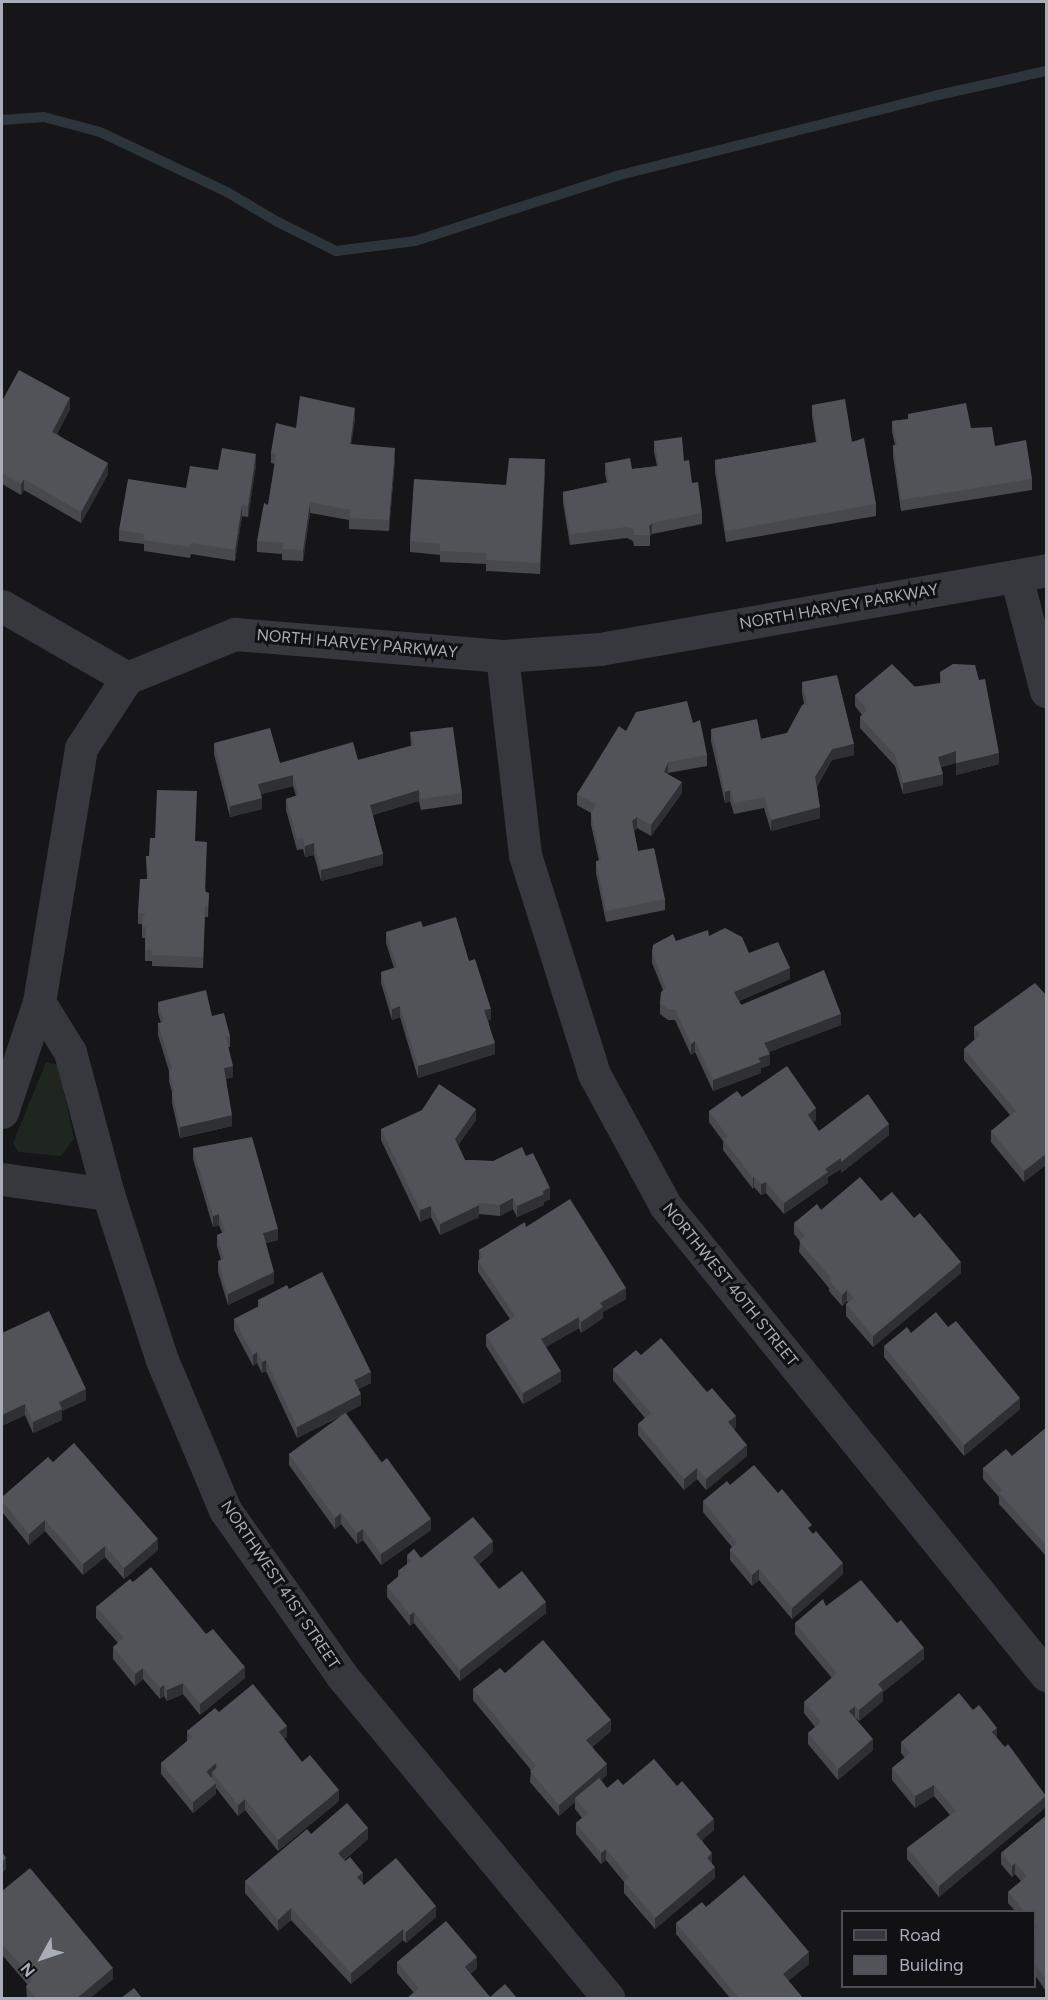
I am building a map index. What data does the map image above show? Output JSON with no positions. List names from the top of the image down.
{
  "streets": {
    "street": ["NORTH HARVEY PARKWAY", "NORTHWEST 40TH STREET", "NORTHWEST 41ST STREET"]
  },
  "crossings": [
    ["NORTH HARVEY PARKWAY", "NORTHWEST 40TH STREET"]
  ],
  "legend": ["Road", "Building"],
  "north": "bottom left"
}
